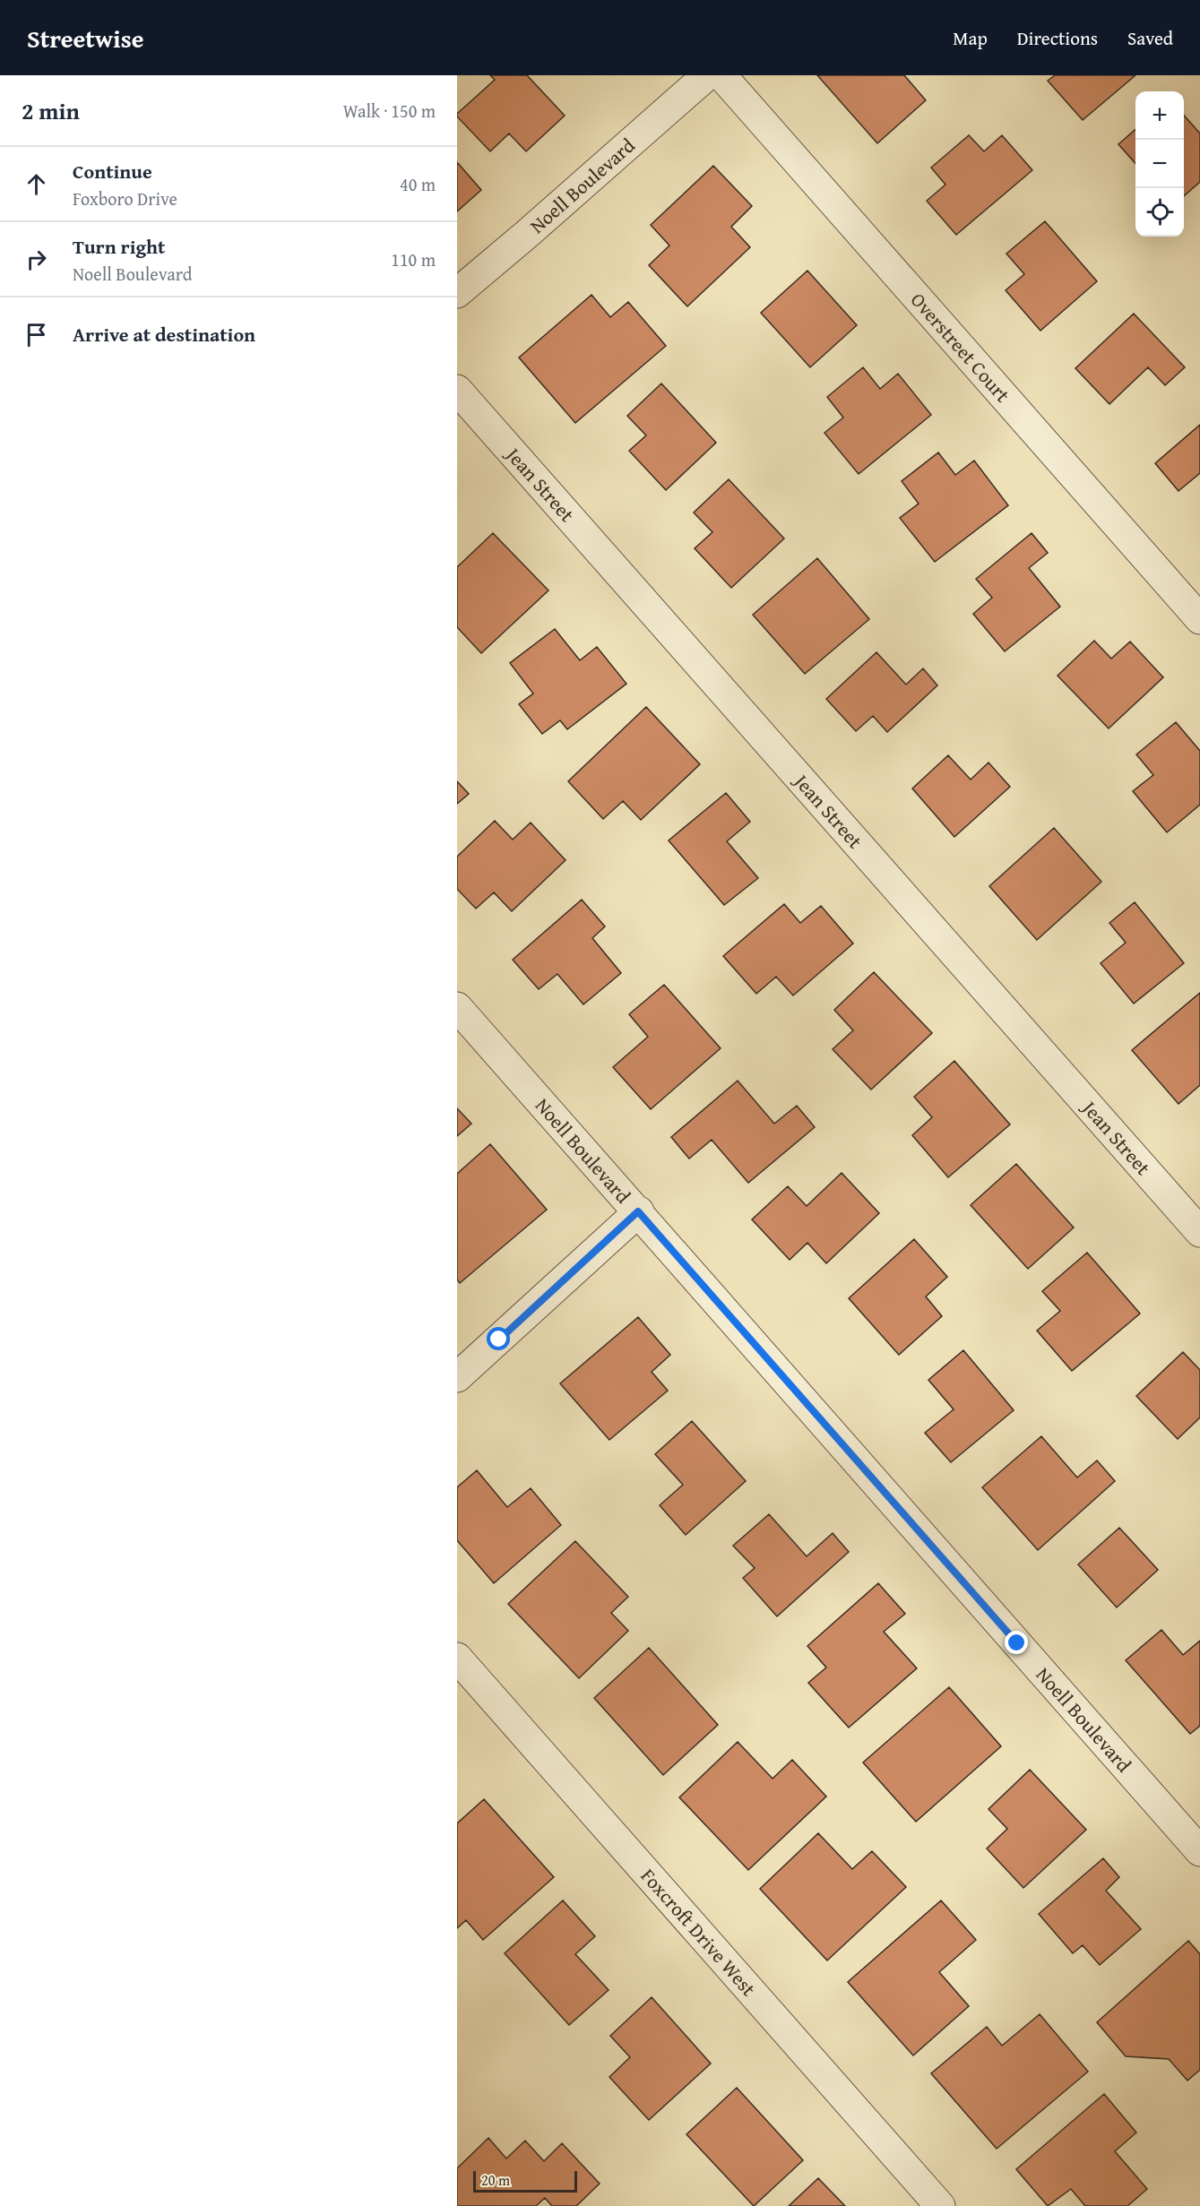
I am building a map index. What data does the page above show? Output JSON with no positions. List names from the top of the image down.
{
  "streets": {
    "street": [
      "Noell Boulevard",
      "Overstreet Court",
      "Jean Street",
      "Foxcroft Drive West"
    ]
  },
  "scale_bar": "20 m",
  "page": {
    "header": "Streetwise",
    "nav": ["Map", "Directions", "Saved"],
    "heading": ["2 min", "Walk · 150 m"],
    "map_buttons": ["+", "−"],
    "list": [
      ["Continue", "Foxboro Drive", "40 m"],
      ["Turn right", "Noell Boulevard", "110 m"],
      "Arrive at destination"
    ],
    "scale": "20 m"
  }
}
